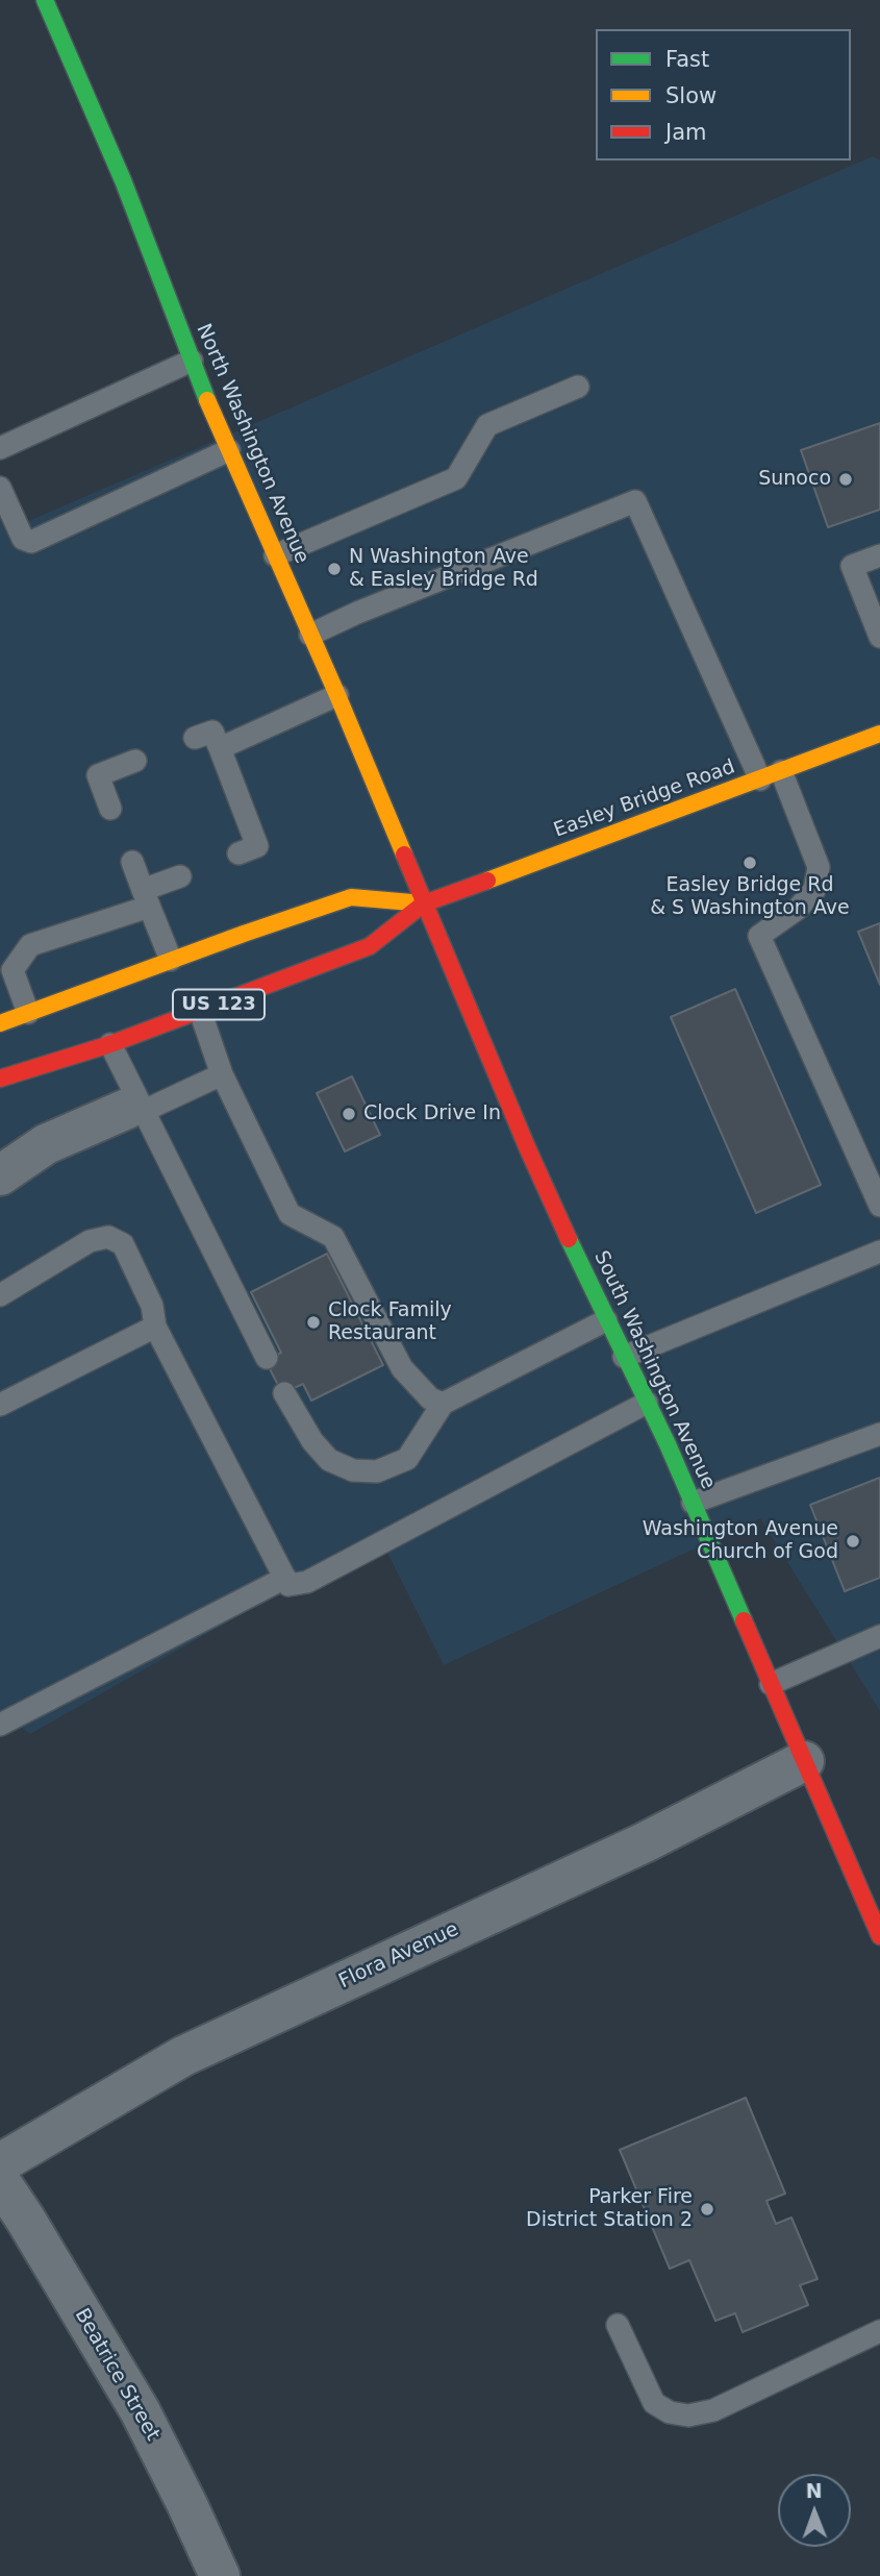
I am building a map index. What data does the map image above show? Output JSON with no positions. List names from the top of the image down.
{
  "streets": {
    "main road": [
      "North Washington Avenue",
      "Easley Bridge Road",
      "US 123",
      "South Washington Avenue"
    ],
    "street": ["Flora Avenue", "Beatrice Street"]
  },
  "crossings": [
    ["North Washington Avenue", "Easley Bridge Road"],
    ["North Washington Avenue", "South Washington Avenue"],
    ["Easley Bridge Road", "South Washington Avenue"],
    ["South Washington Avenue", "Flora Avenue"]
  ],
  "places": [
    "Sunoco",
    "N Washington Ave & Easley Bridge Rd",
    "Easley Bridge Rd & S Washington Ave",
    "Clock Drive In",
    "Clock Family Restaurant",
    "Washington Avenue Church of God",
    "Parker Fire District Station 2"
  ],
  "legend": ["Fast", "Slow", "Jam"],
  "north": "top"
}
